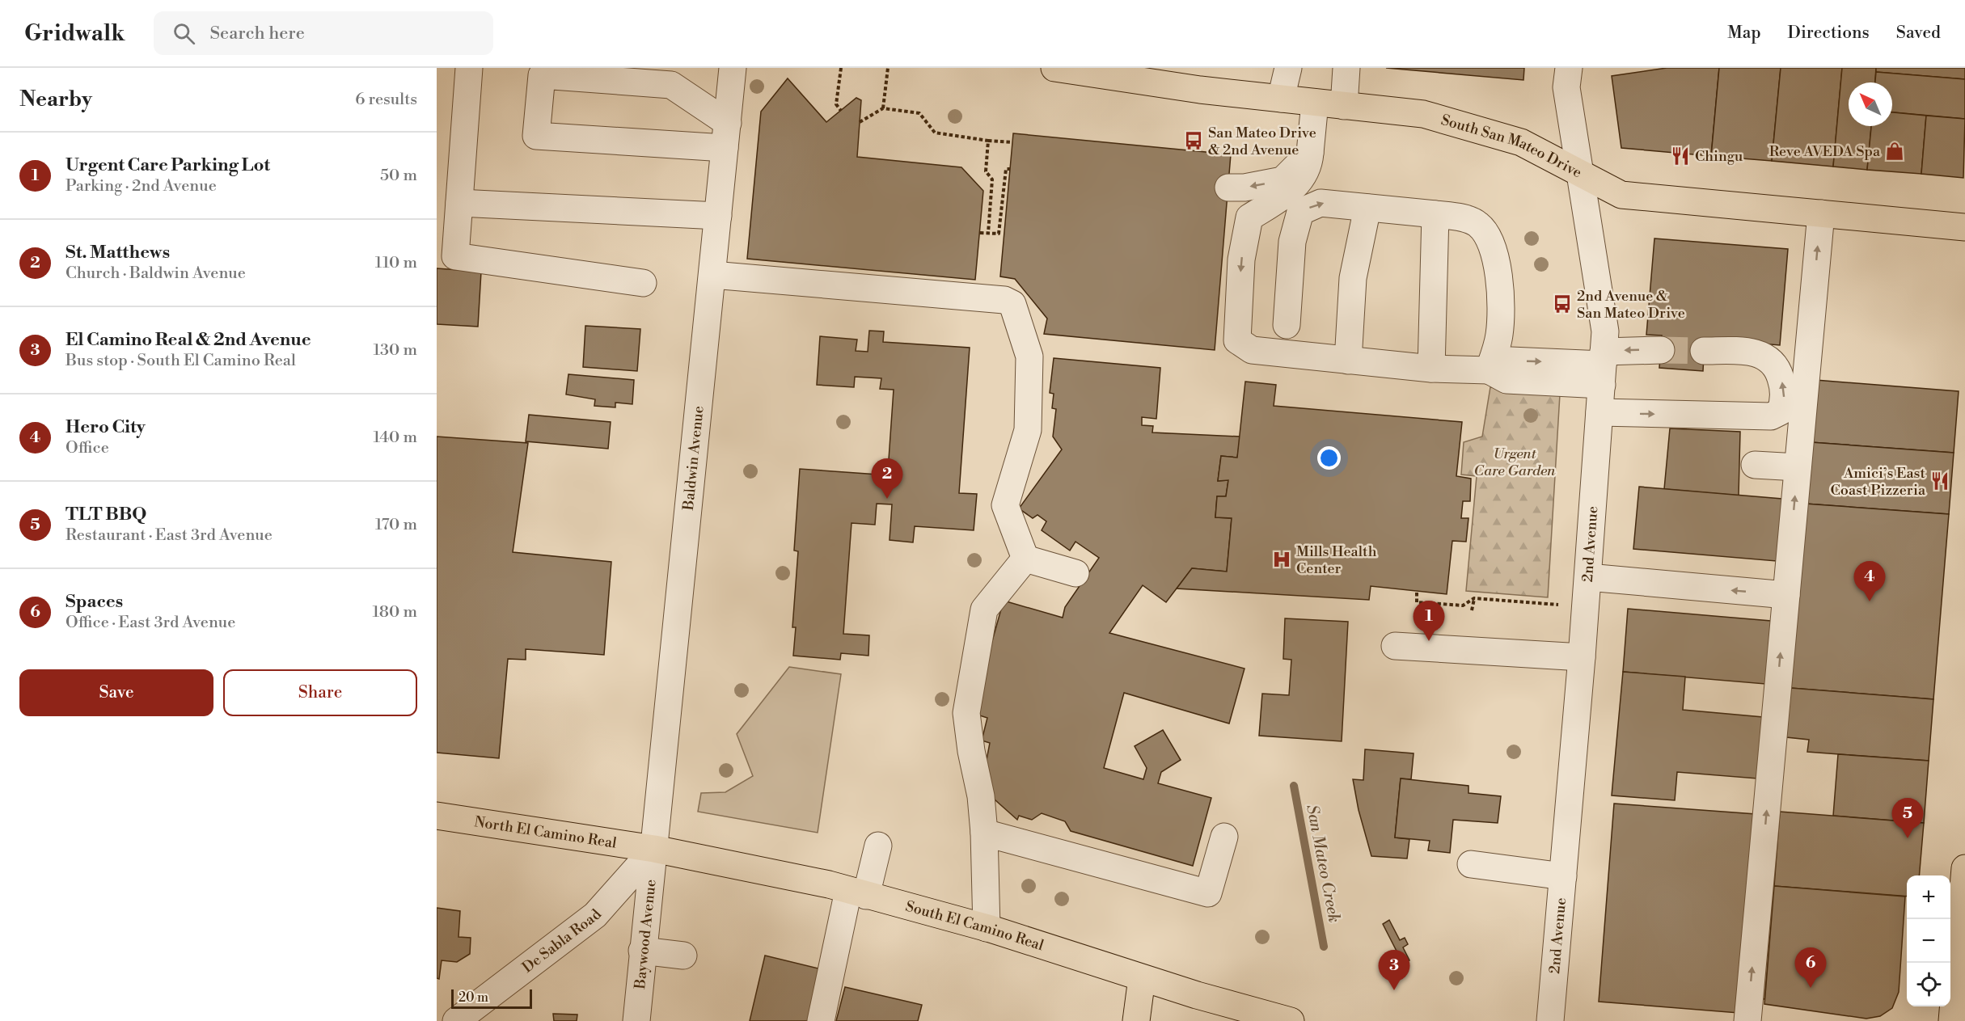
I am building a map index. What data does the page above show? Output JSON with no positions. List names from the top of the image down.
{
  "streets": {
    "main road": ["South San Mateo Drive", "North El Camino Real", "South El Camino Real"],
    "street": [
      "Baldwin Avenue",
      "2nd Avenue",
      "Baywood Avenue",
      "De Sabla Road"
    ]
  },
  "crossings": [
    ["South San Mateo Drive", "2nd Avenue"],
    ["Baldwin Avenue", "North El Camino Real"],
    ["Baldwin Avenue", "South El Camino Real"],
    ["Baldwin Avenue", "Baywood Avenue"],
    ["Baldwin Avenue", "De Sabla Road"],
    ["North El Camino Real", "South El Camino Real"],
    ["North El Camino Real", "Baywood Avenue"],
    ["North El Camino Real", "De Sabla Road"],
    ["South El Camino Real", "Baywood Avenue"],
    ["South El Camino Real", "De Sabla Road"],
    ["Baywood Avenue", "De Sabla Road"]
  ],
  "water": ["San Mateo Creek"],
  "parks": ["Urgent Care Garden"],
  "places": {
    "bus stop": ["San Mateo Drive & 2nd Avenue", "2nd Avenue & San Mateo Drive"],
    "shop": ["Reve AVEDA Spa"],
    "restaurant": ["Chingu", "Amici’s East Coast Pizzeria"],
    "hospital": ["Mills Health Center"]
  },
  "scale_bar": "20 m",
  "north": "top left",
  "page": {
    "header": "Gridwalk",
    "search": "Search here",
    "nav": ["Map", "Directions", "Saved"],
    "heading": ["Nearby", "6 results"],
    "list": [
      {
        "mark": "1",
        "name": "Urgent Care Parking Lot",
        "note": "Parking · 2nd Avenue",
        "value": "50 m"
      },
      {
        "mark": "2",
        "name": "St. Matthews",
        "note": "Church · Baldwin Avenue",
        "value": "110 m"
      },
      {
        "mark": "3",
        "name": "El Camino Real & 2nd Avenue",
        "note": "Bus stop · South El Camino Real",
        "value": "130 m"
      },
      {
        "mark": "4",
        "name": "Hero City",
        "note": "Office",
        "value": "140 m"
      },
      {
        "mark": "5",
        "name": "TLT BBQ",
        "note": "Restaurant · East 3rd Avenue",
        "value": "170 m"
      },
      {
        "mark": "6",
        "name": "Spaces",
        "note": "Office · East 3rd Avenue",
        "value": "180 m"
      }
    ],
    "pins": [
      "2",
      "4",
      "1",
      "5",
      "6",
      "3"
    ],
    "buttons": ["Save", "Share"],
    "map_buttons": ["+", "−"],
    "scale": "20 m"
  }
}
